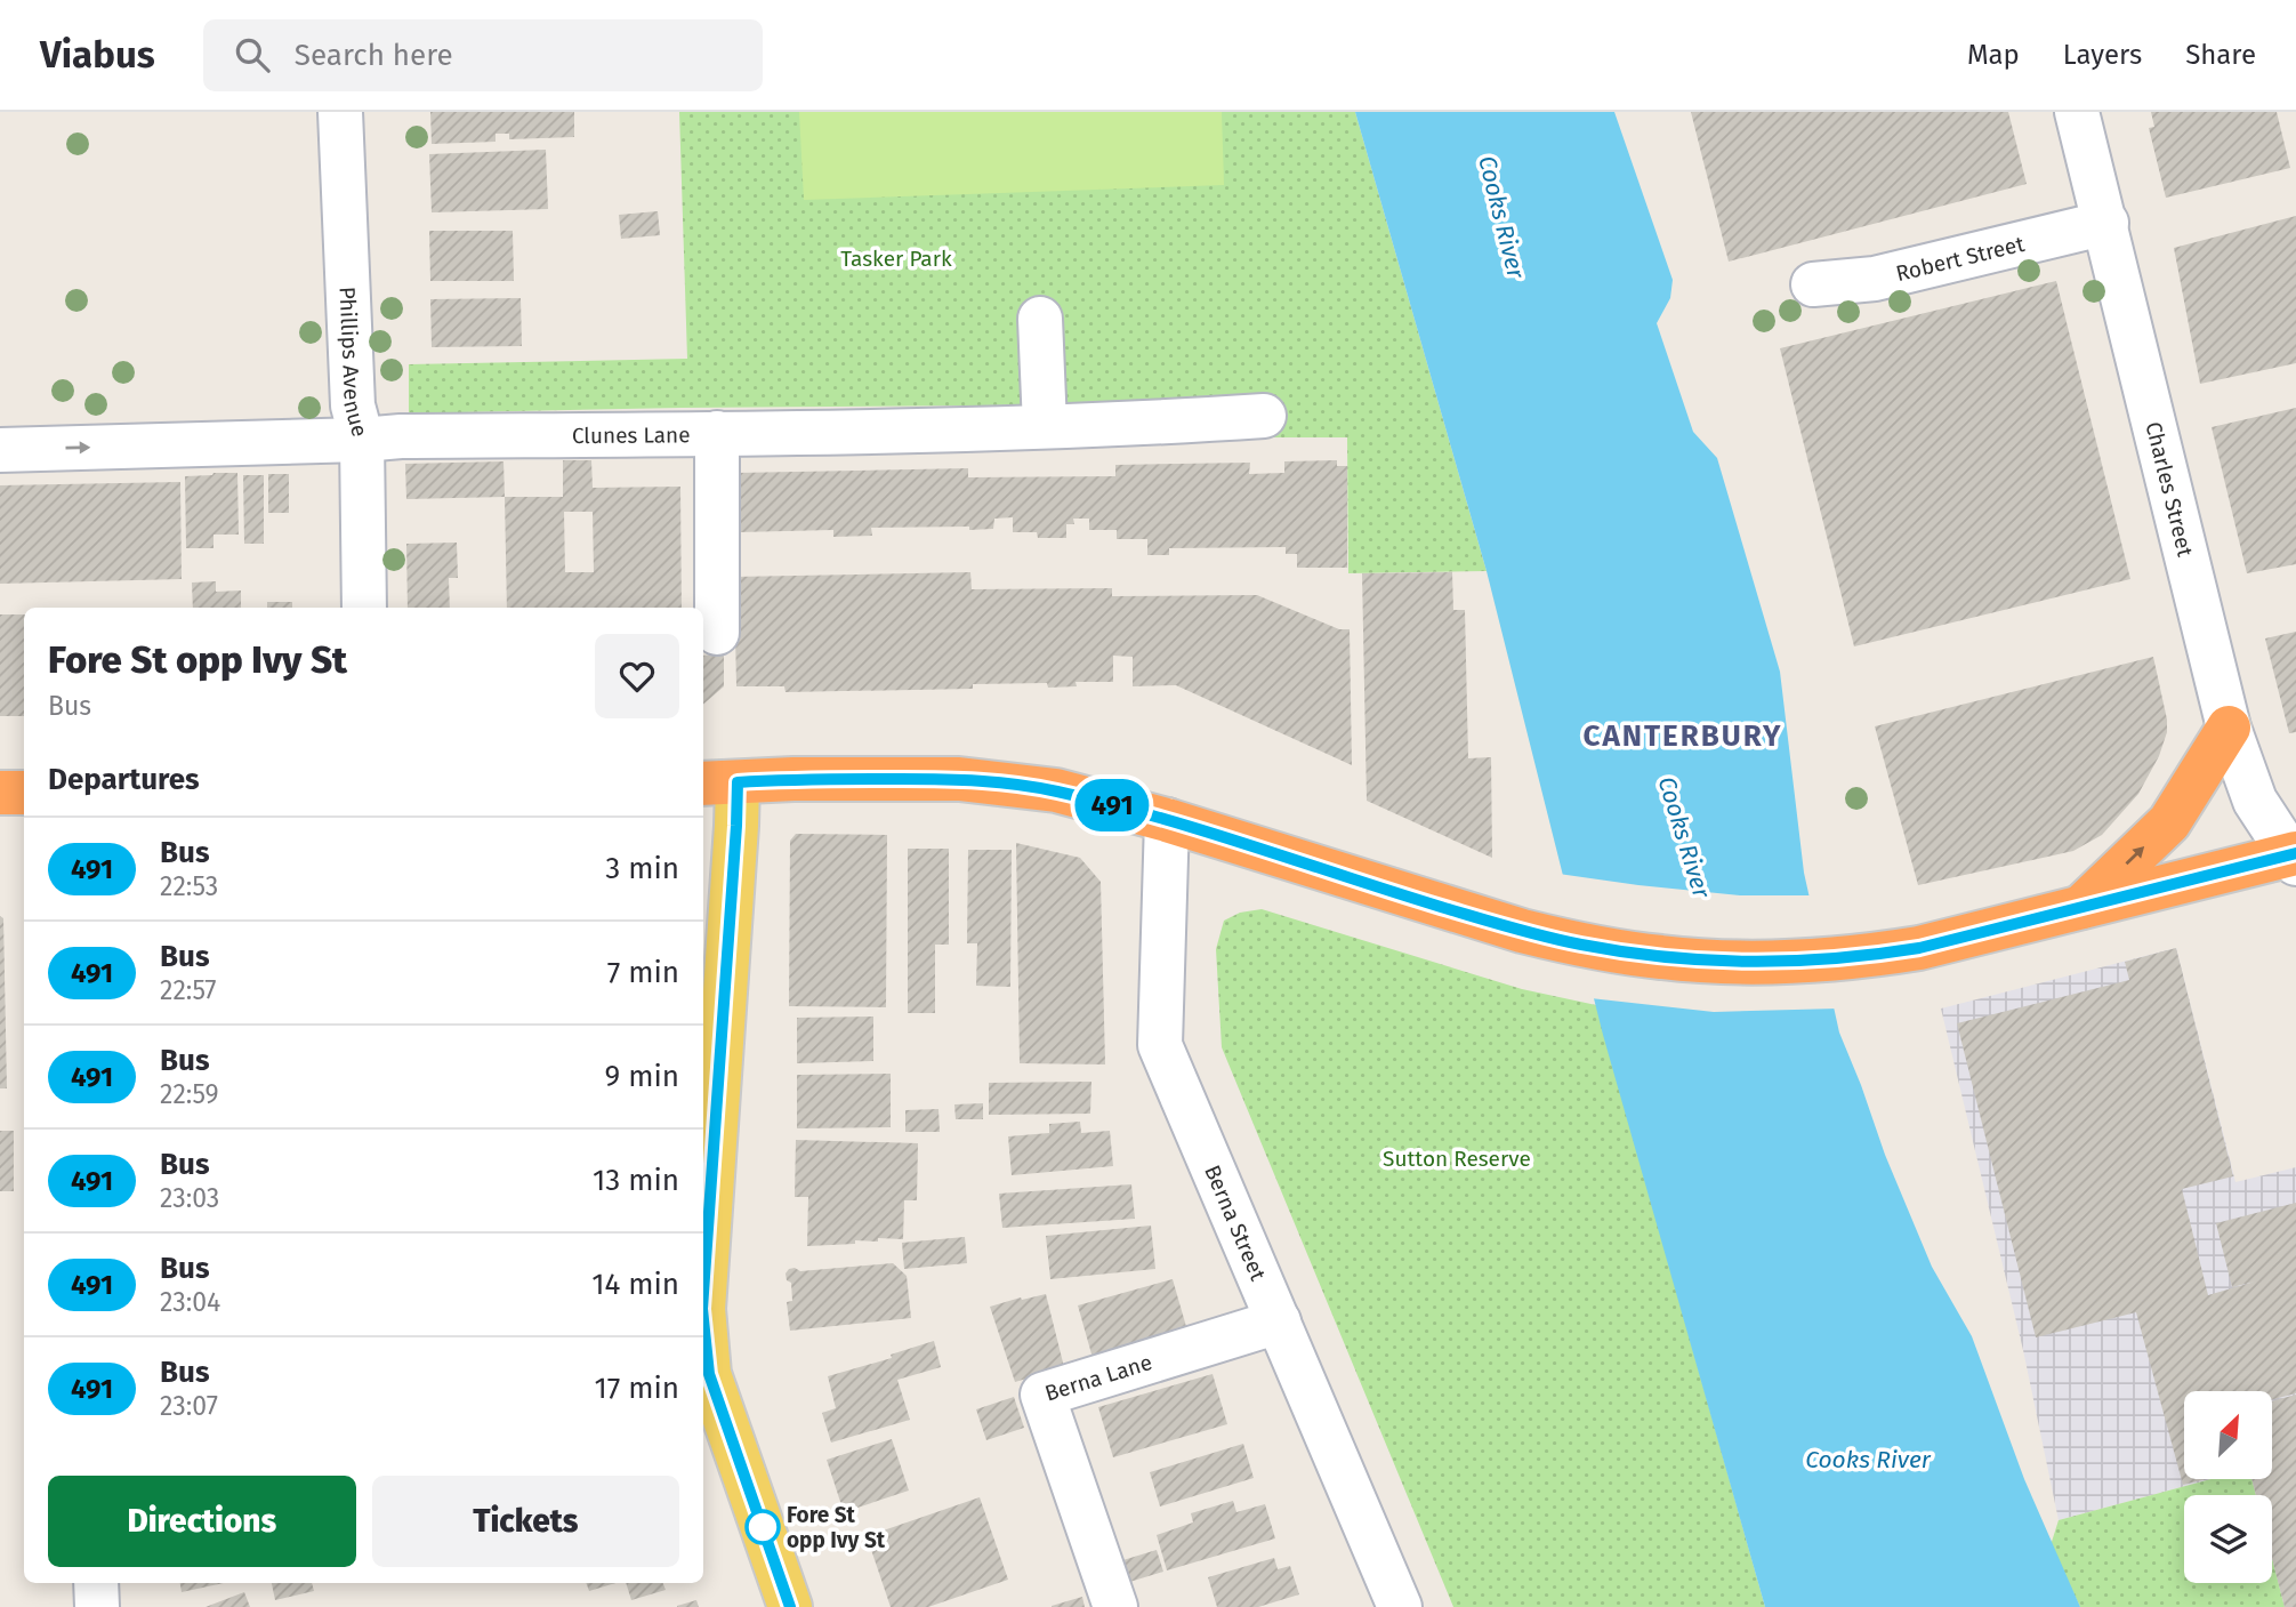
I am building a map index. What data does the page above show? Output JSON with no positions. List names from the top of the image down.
{
  "streets": {
    "street": [
      "Robert Street",
      "Phillips Avenue",
      "Clunes Lane",
      "Charles Street",
      "Berna Street",
      "Berna Lane"
    ]
  },
  "crossings": [
    ["Robert Street", "Charles Street"],
    ["Phillips Avenue", "Clunes Lane"],
    ["Berna Street", "Berna Lane"]
  ],
  "districts": ["CANTERBURY"],
  "water": ["Cooks River"],
  "parks": ["Tasker Park", "Sutton Reserve"],
  "places": ["Fore St opp Ivy St"],
  "lines": ["bus line 491"],
  "north": "top right",
  "page": {
    "header": "Viabus",
    "search": "Search here",
    "nav": ["Map", "Layers", "Share"],
    "on_map": "491",
    "heading": [
      ["Fore St opp Ivy St", "Bus"],
      "Departures"
    ],
    "list": [
      {
        "mark": "491",
        "name": "Bus",
        "note": "22:53",
        "value": "3 min"
      },
      {
        "mark": "491",
        "name": "Bus",
        "note": "22:57",
        "value": "7 min"
      },
      {
        "mark": "491",
        "name": "Bus",
        "note": "22:59",
        "value": "9 min"
      },
      {
        "mark": "491",
        "name": "Bus",
        "note": "23:03",
        "value": "13 min"
      },
      {
        "mark": "491",
        "name": "Bus",
        "note": "23:04",
        "value": "14 min"
      },
      {
        "mark": "491",
        "name": "Bus",
        "note": "23:07",
        "value": "17 min"
      }
    ],
    "buttons": ["Directions", "Tickets"]
  }
}
